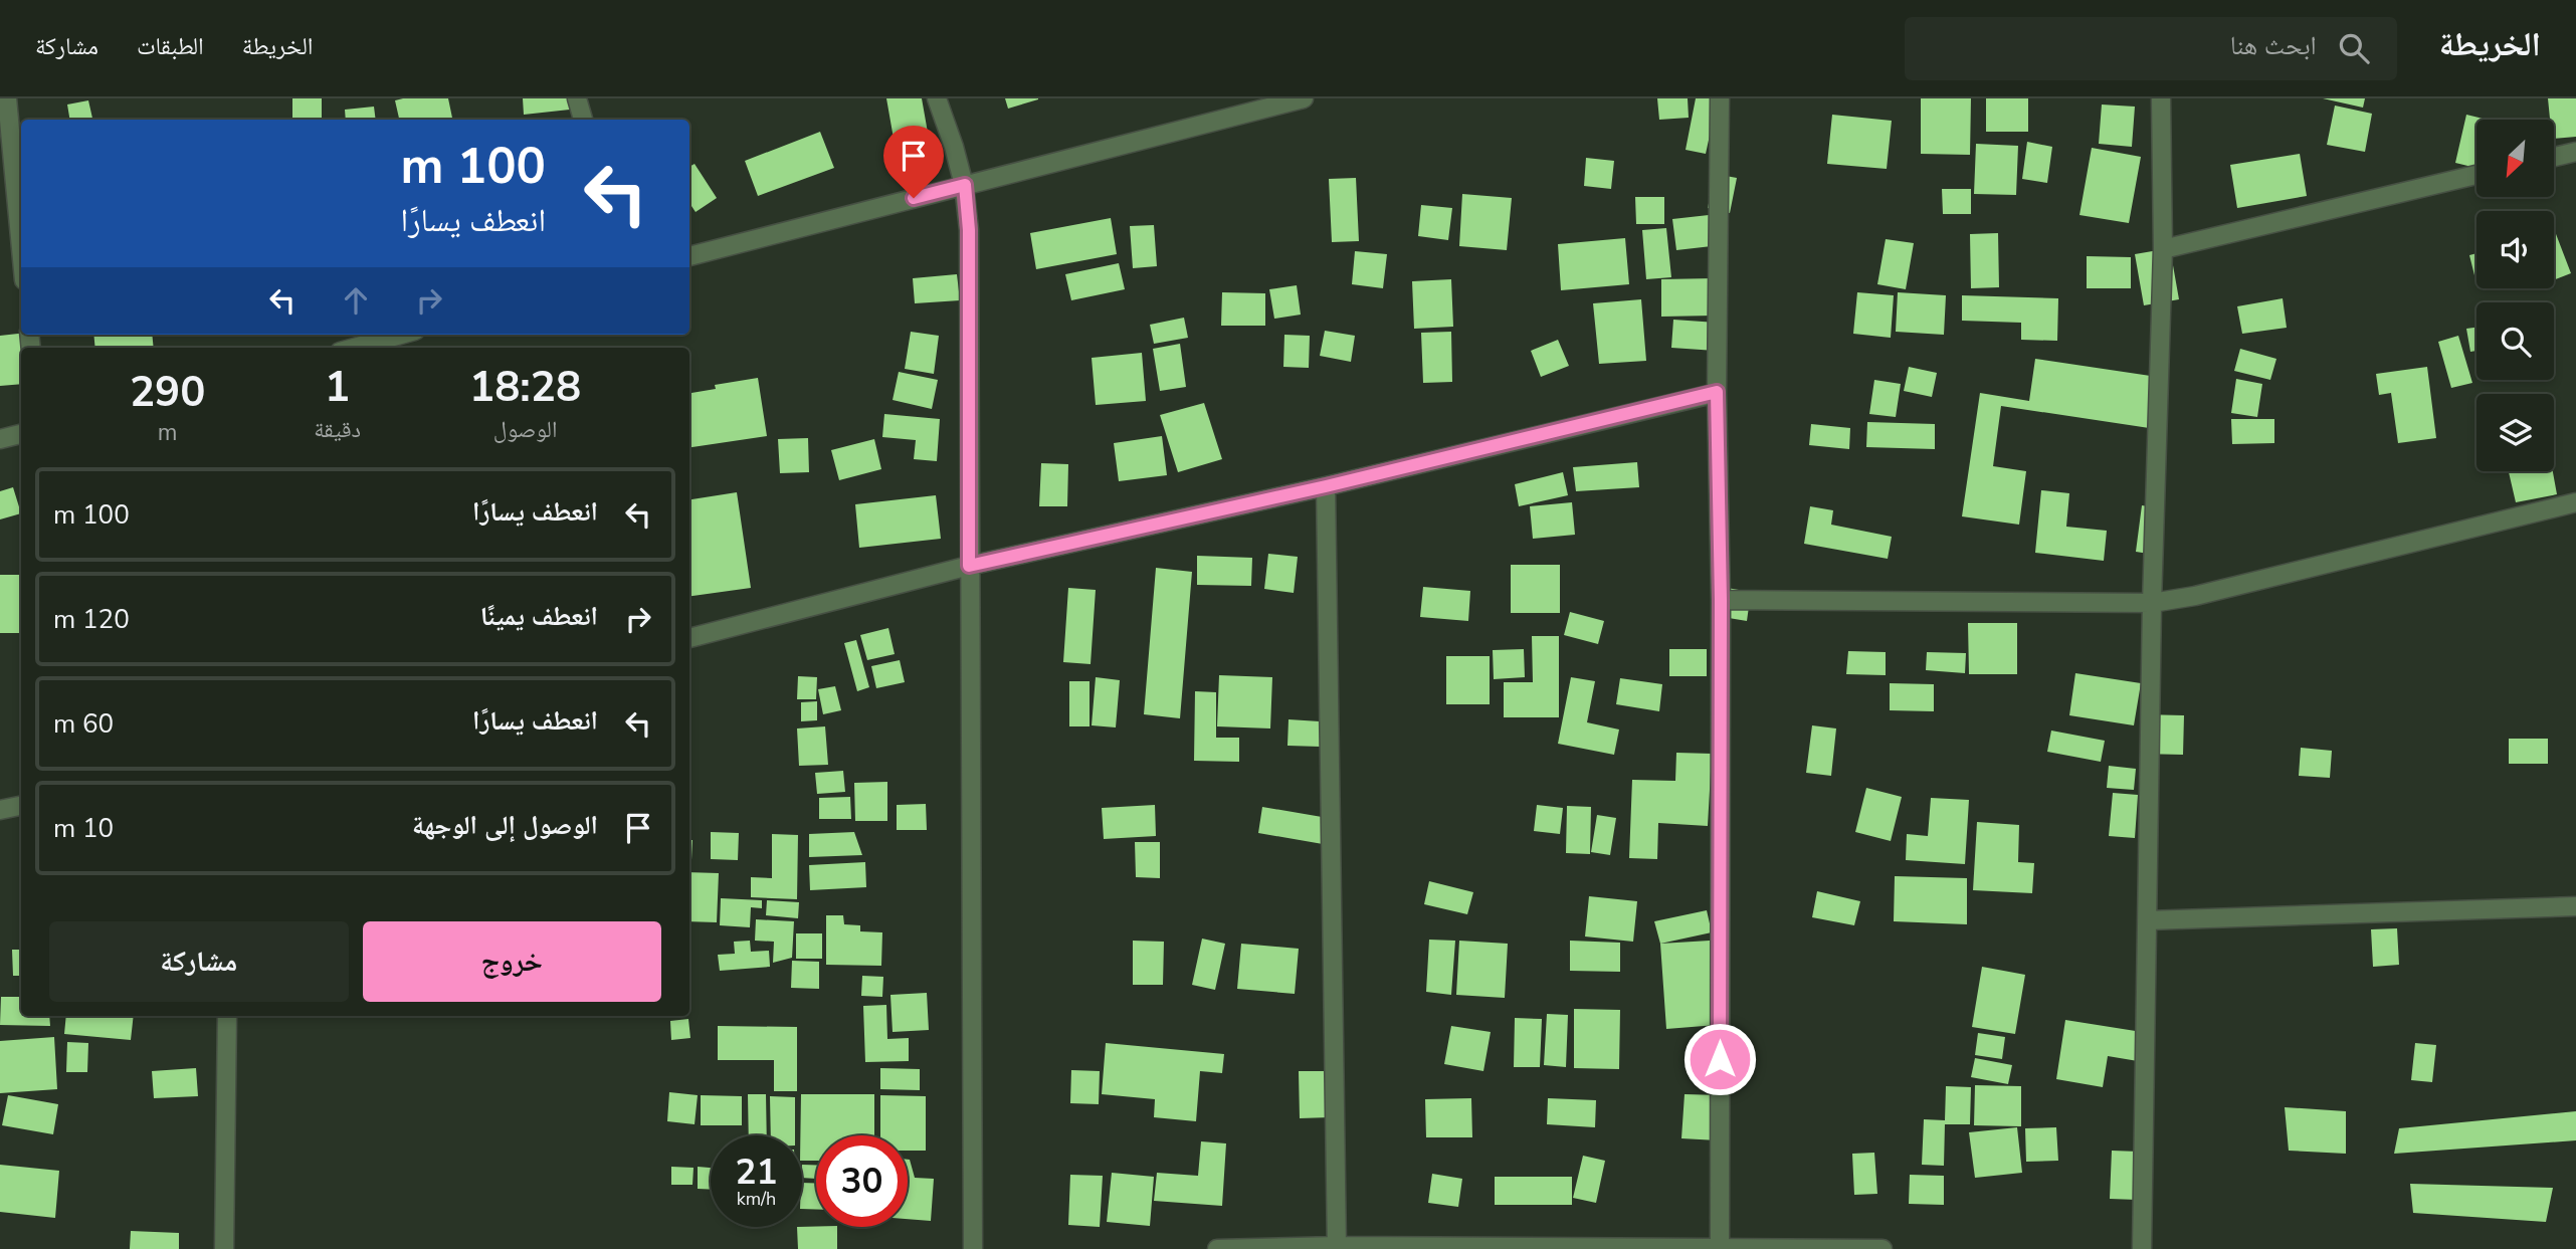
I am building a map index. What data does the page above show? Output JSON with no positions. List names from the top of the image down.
{
  "north": "bottom left",
  "page": {
    "header": "الخريطة",
    "search": "ابحث هنا",
    "nav": ["الخريطة", "الطبقات", "مشاركة"],
    "turn": ["100 m", "انعطف يسارًا"],
    "eta": [
      "18:28",
      "الوصول",
      "1",
      "دقيقة",
      "290",
      "m"
    ],
    "list": [
      {
        "name": "انعطف يسارًا",
        "value": "100 m"
      },
      {
        "name": "انعطف يمينًا",
        "value": "120 m"
      },
      {
        "name": "انعطف يسارًا",
        "value": "60 m"
      },
      {
        "name": "الوصول إلى الوجهة",
        "value": "10 m"
      }
    ],
    "buttons": ["خروج", "مشاركة"],
    "speed": "21 km/h",
    "limit": "30"
  }
}
